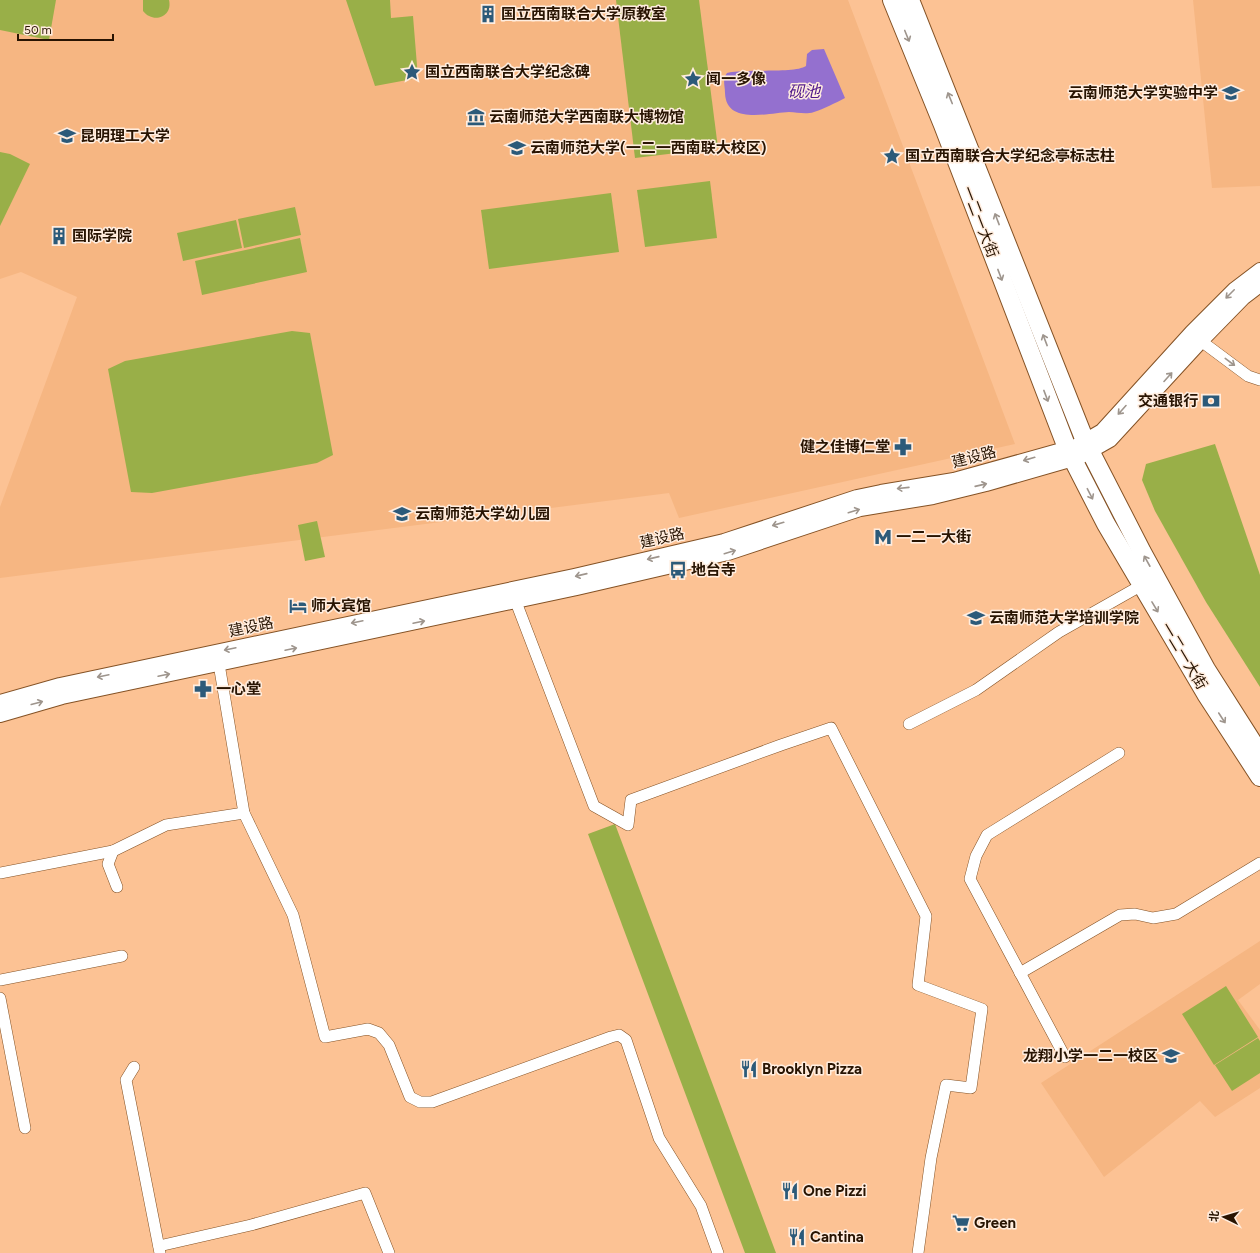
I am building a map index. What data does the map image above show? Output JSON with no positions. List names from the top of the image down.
{
  "streets": {
    "main road": ["一二一大街"],
    "street": ["建设路"]
  },
  "crossings": [
    ["一二一大街", "建设路"]
  ],
  "water": ["砚池"],
  "places": {
    "building": ["国立西南联合大学原教室", "国际学院"],
    "place": ["国立西南联合大学纪念碑", "闻一多像", "国立西南联合大学纪念亭标志柱"],
    "school or university": [
      "云南师范大学实验中学",
      "昆明理工大学",
      "云南师范大学(一二一西南联大校区)",
      "云南师范大学幼儿园",
      "云南师范大学培训学院",
      "龙翔小学一二一校区"
    ],
    "museum": ["云南师范大学西南联大博物馆"],
    "bank": ["交通银行"],
    "pharmacy": ["健之佳博仁堂", "一心堂"],
    "metro station": ["一二一大街"],
    "bus stop": ["地台寺"],
    "hotel": ["师大宾馆"],
    "restaurant": ["Brooklyn Pizza", "One Pizzi", "Cantina"],
    "supermarket": ["Green"]
  },
  "scale_bar": "50 m",
  "north": "left"
}
